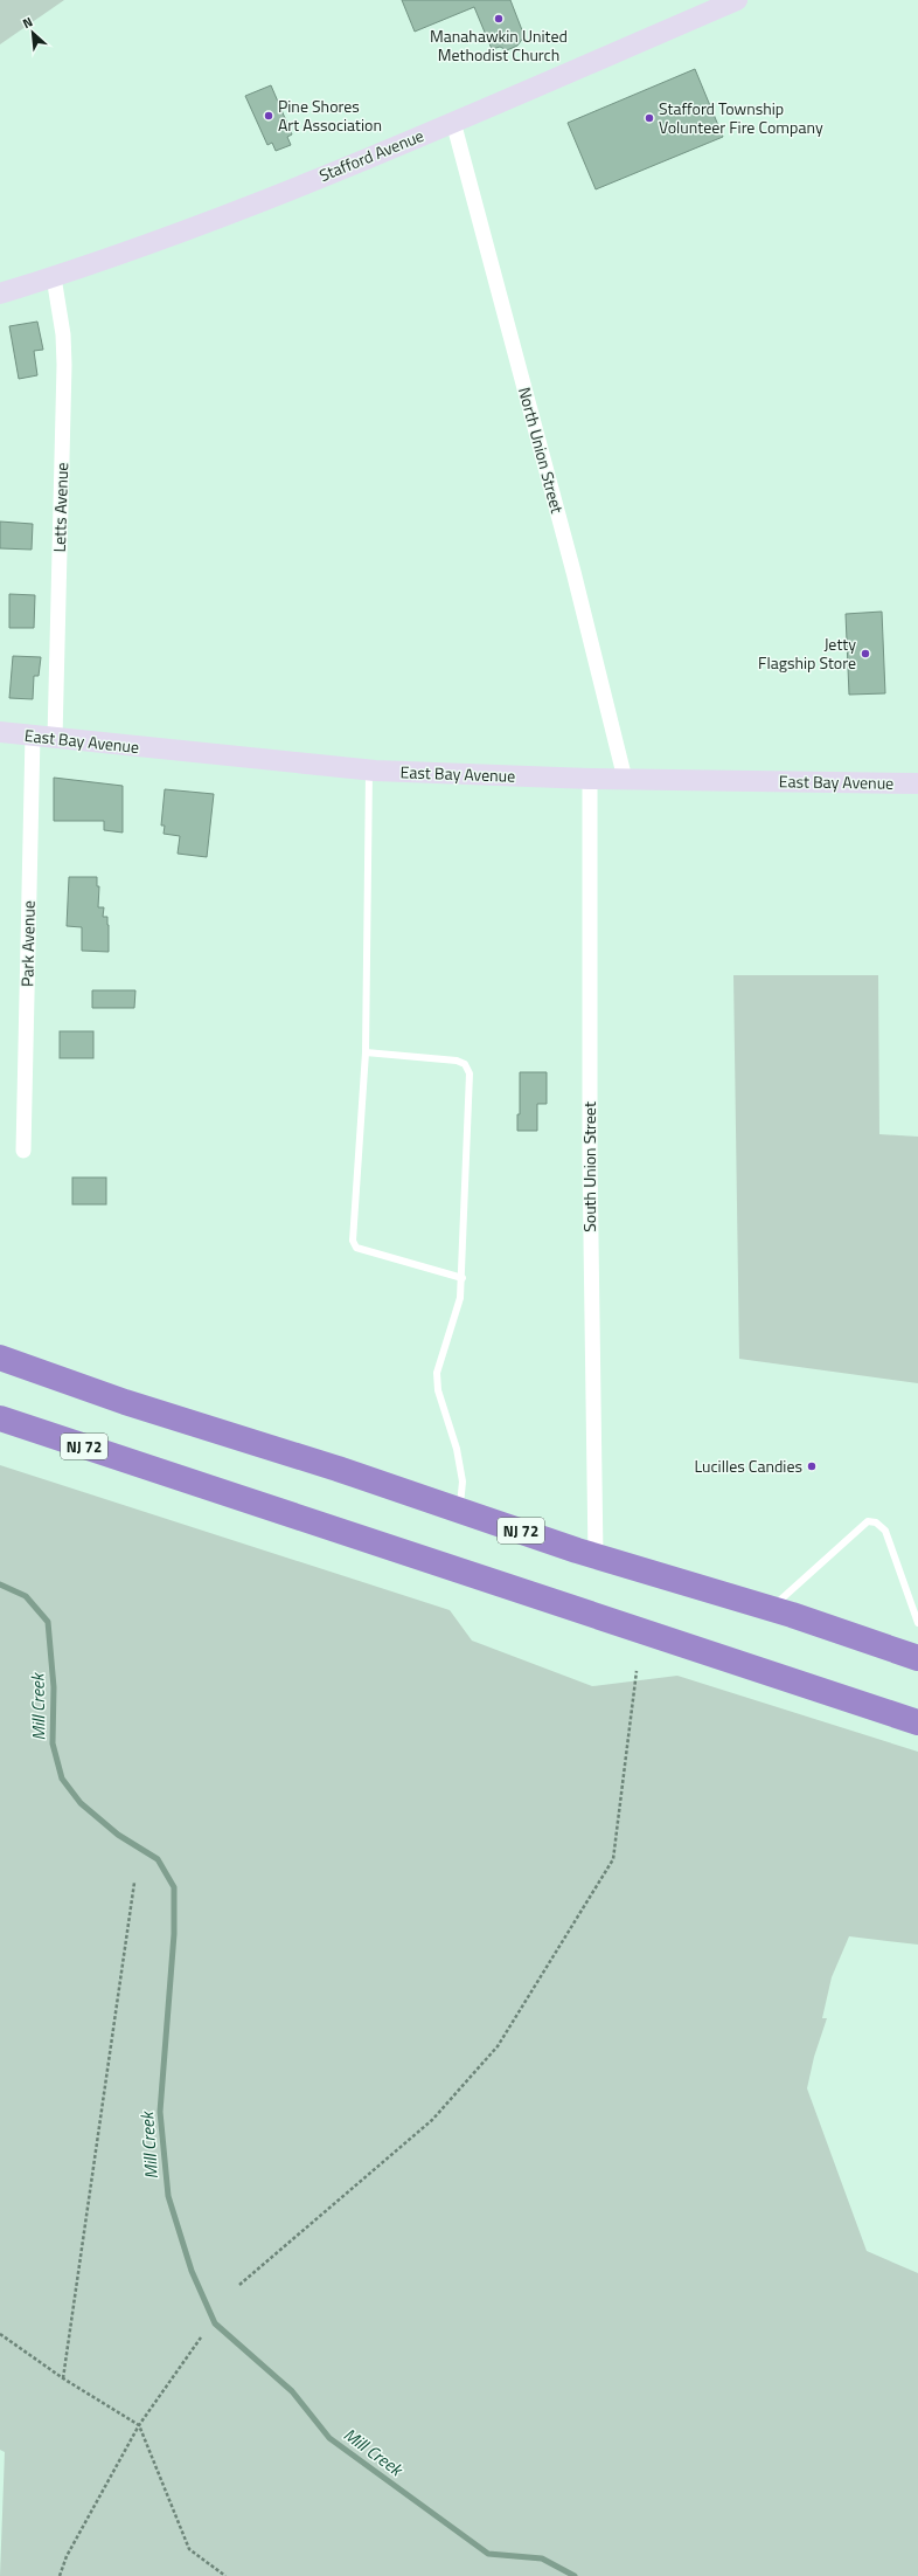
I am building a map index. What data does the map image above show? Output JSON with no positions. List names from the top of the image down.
{
  "streets": {
    "highway": ["NJ 72"],
    "street": [
      "Stafford Avenue",
      "North Union Street",
      "Letts Avenue",
      "East Bay Avenue",
      "Park Avenue",
      "South Union Street"
    ]
  },
  "crossings": [
    ["Stafford Avenue", "North Union Street"],
    ["Stafford Avenue", "Letts Avenue"],
    ["North Union Street", "East Bay Avenue"],
    ["Letts Avenue", "East Bay Avenue"],
    ["East Bay Avenue", "Park Avenue"],
    ["East Bay Avenue", "South Union Street"],
    ["South Union Street", "NJ 72"]
  ],
  "water": ["Mill Creek"],
  "places": [
    "Manahawkin United Methodist Church",
    "Pine Shores Art Association",
    "Stafford Township Volunteer Fire Company",
    "Jetty Flagship Store",
    "Lucilles Candies"
  ],
  "north": "top left"
}
